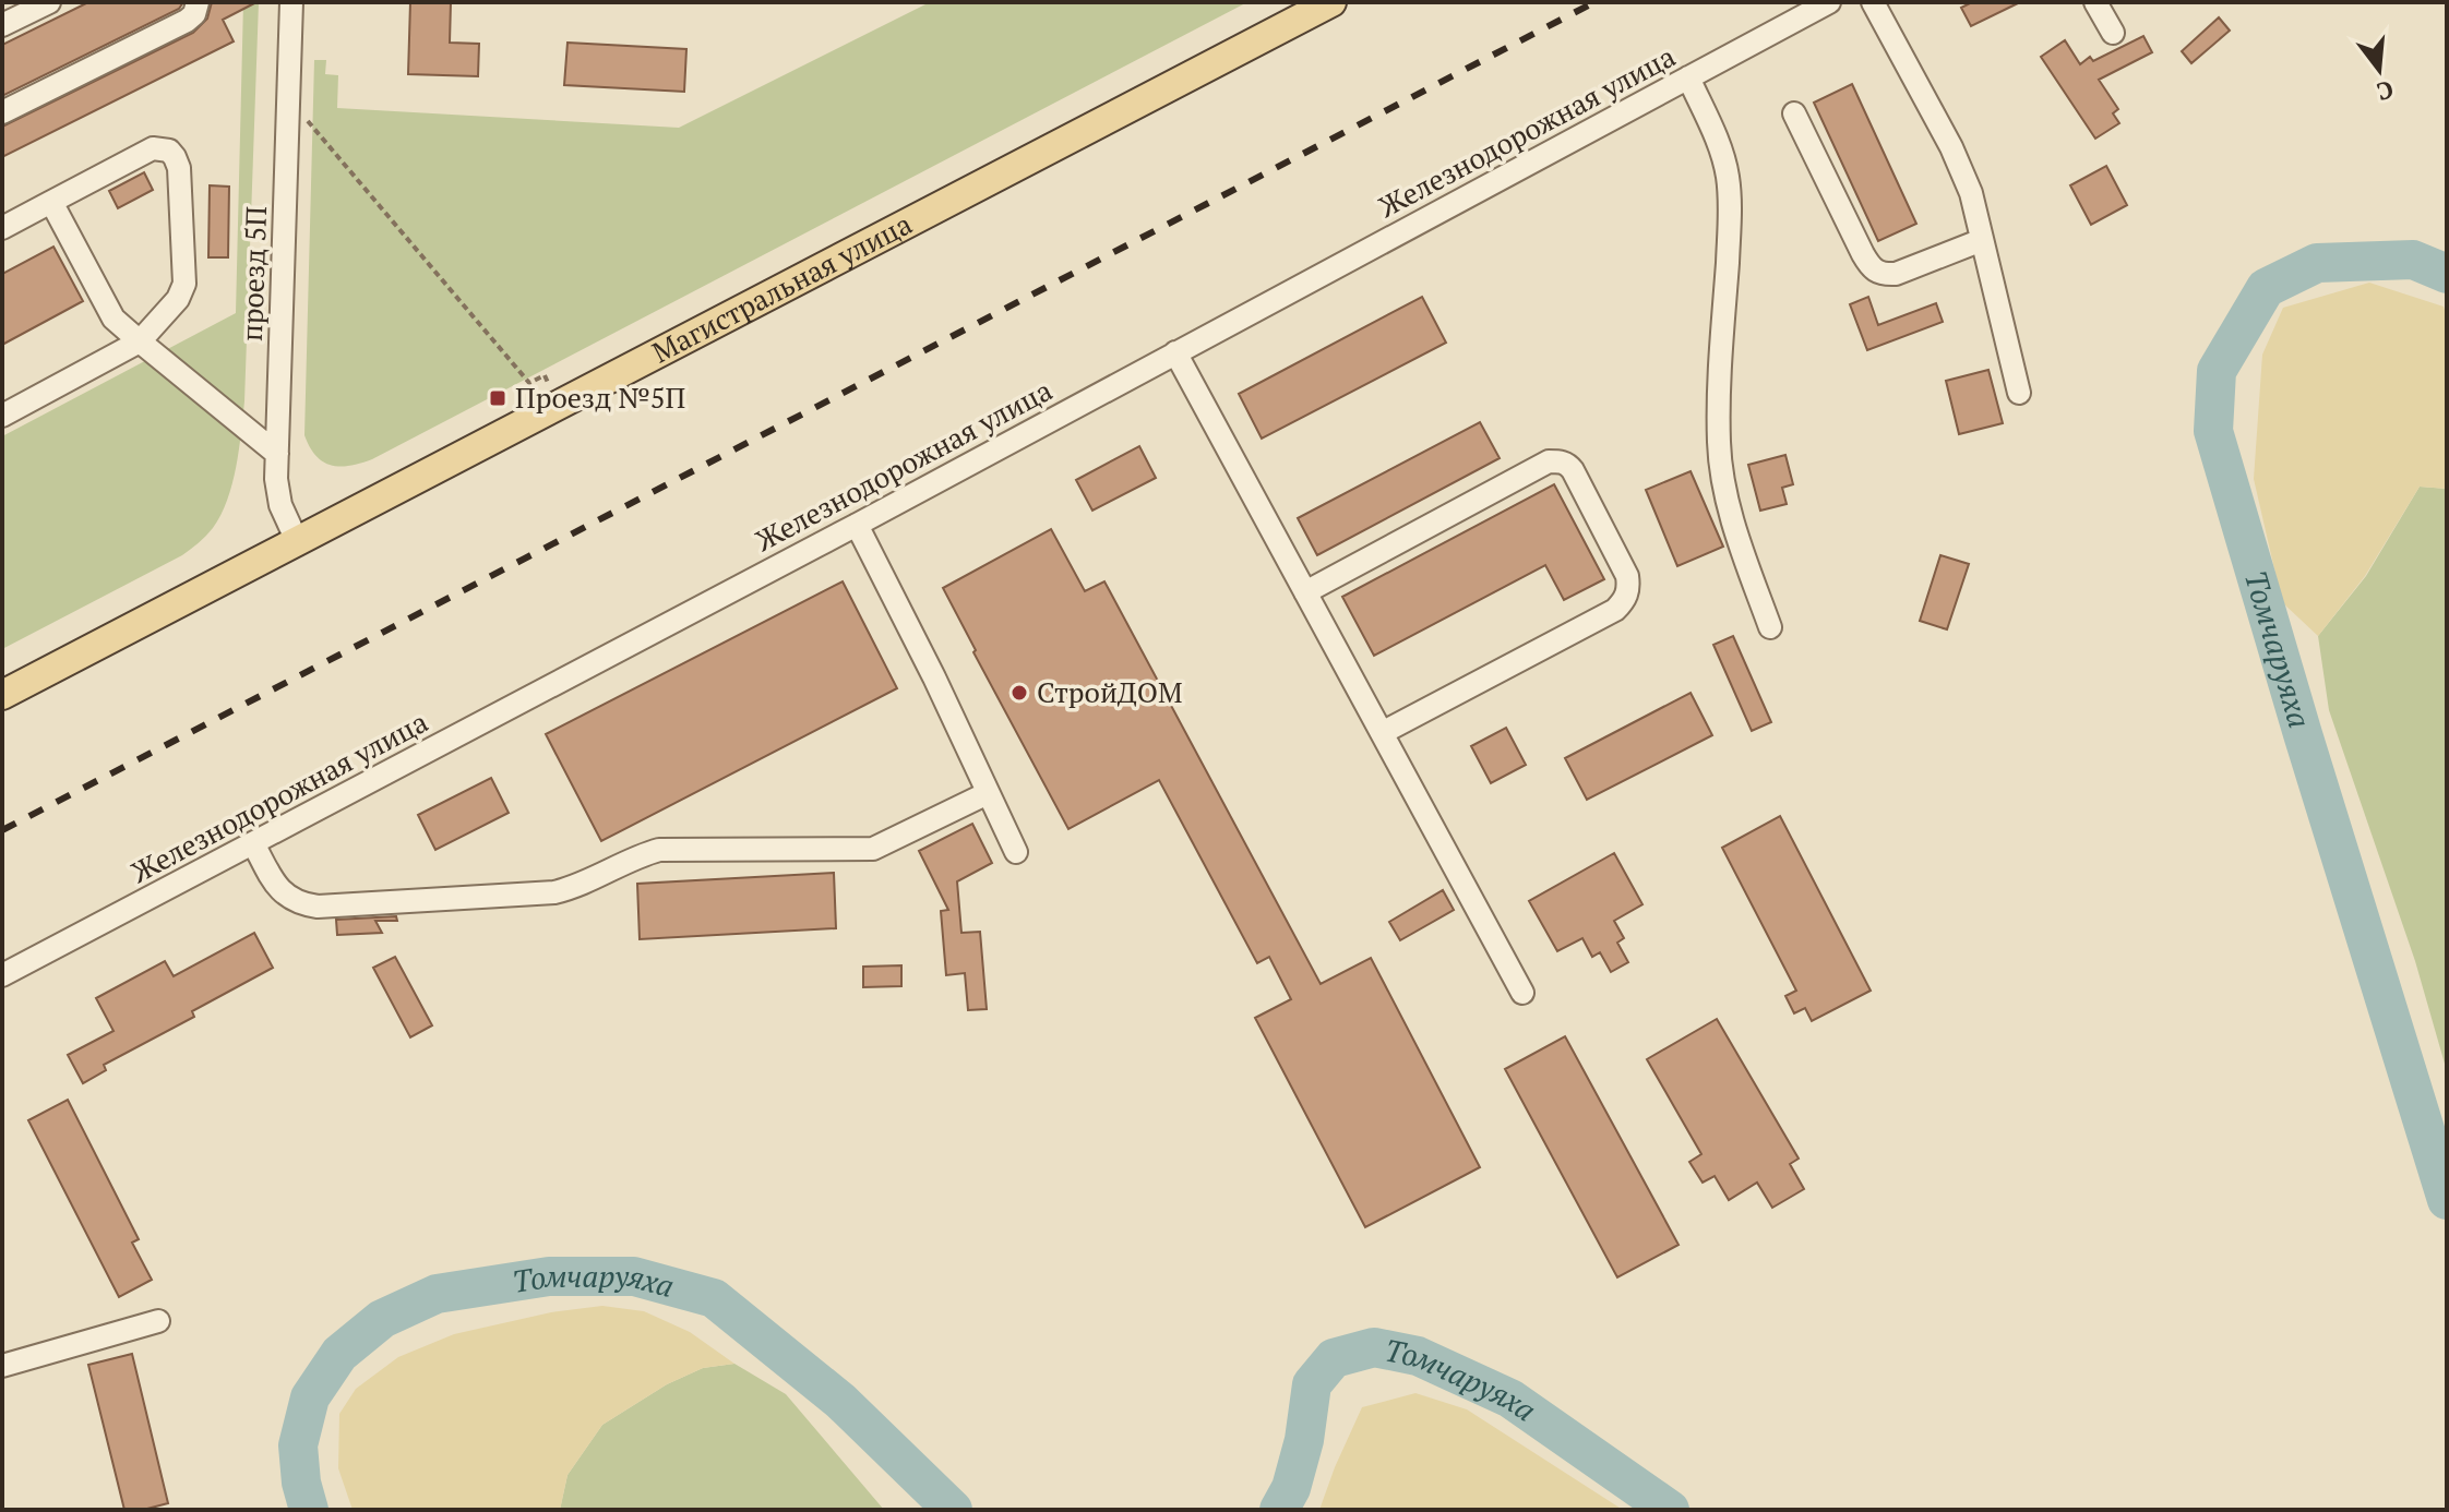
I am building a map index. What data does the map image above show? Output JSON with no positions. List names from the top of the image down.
{
  "streets": {
    "main road": ["Магистральная улица"],
    "street": ["Железнодорожная улица", "проезд 5П"]
  },
  "crossings": [
    ["проезд 5П", "Магистральная улица"]
  ],
  "water": ["Томчаруяха"],
  "places": {
    "transit": ["Проезд №5П"],
    "other": ["СтройДОМ"]
  },
  "north": "bottom"
}
